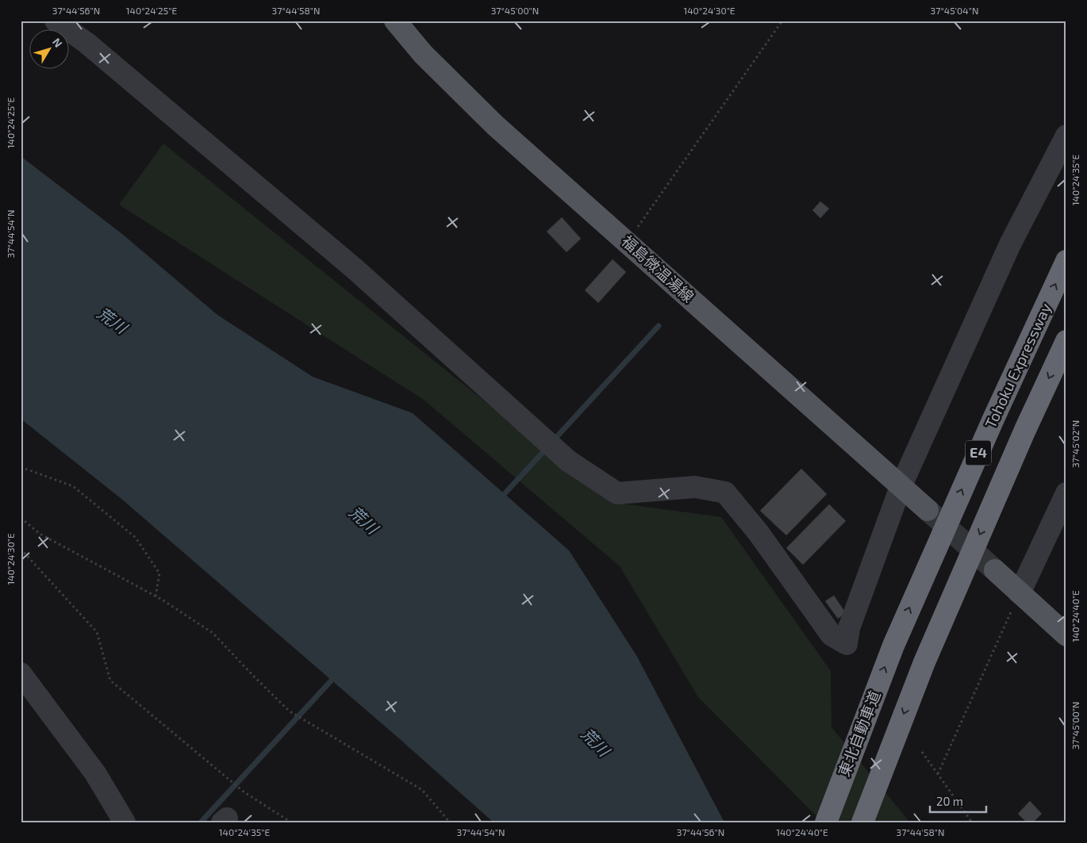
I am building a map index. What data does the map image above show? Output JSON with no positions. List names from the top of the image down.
{
  "streets": {
    "highway": ["Tohoku Expressway", "E4", "東北自動車道"],
    "main road": ["福島微温湯線"]
  },
  "crossings": [
    ["Tohoku Expressway", "東北自動車道"]
  ],
  "water": ["荒川"],
  "scale_bar": "20 m",
  "north": "top right",
  "coordinates": [
    "37°44'56\"N",
    "140°24'25\"E",
    "37°44'58\"N",
    "37°45'00\"N",
    "140°24'30\"E",
    "37°45'04\"N",
    "140°24'35\"E",
    "37°44'54\"N",
    "37°45'02\"N",
    "140°24'40\"E"
  ]
}
